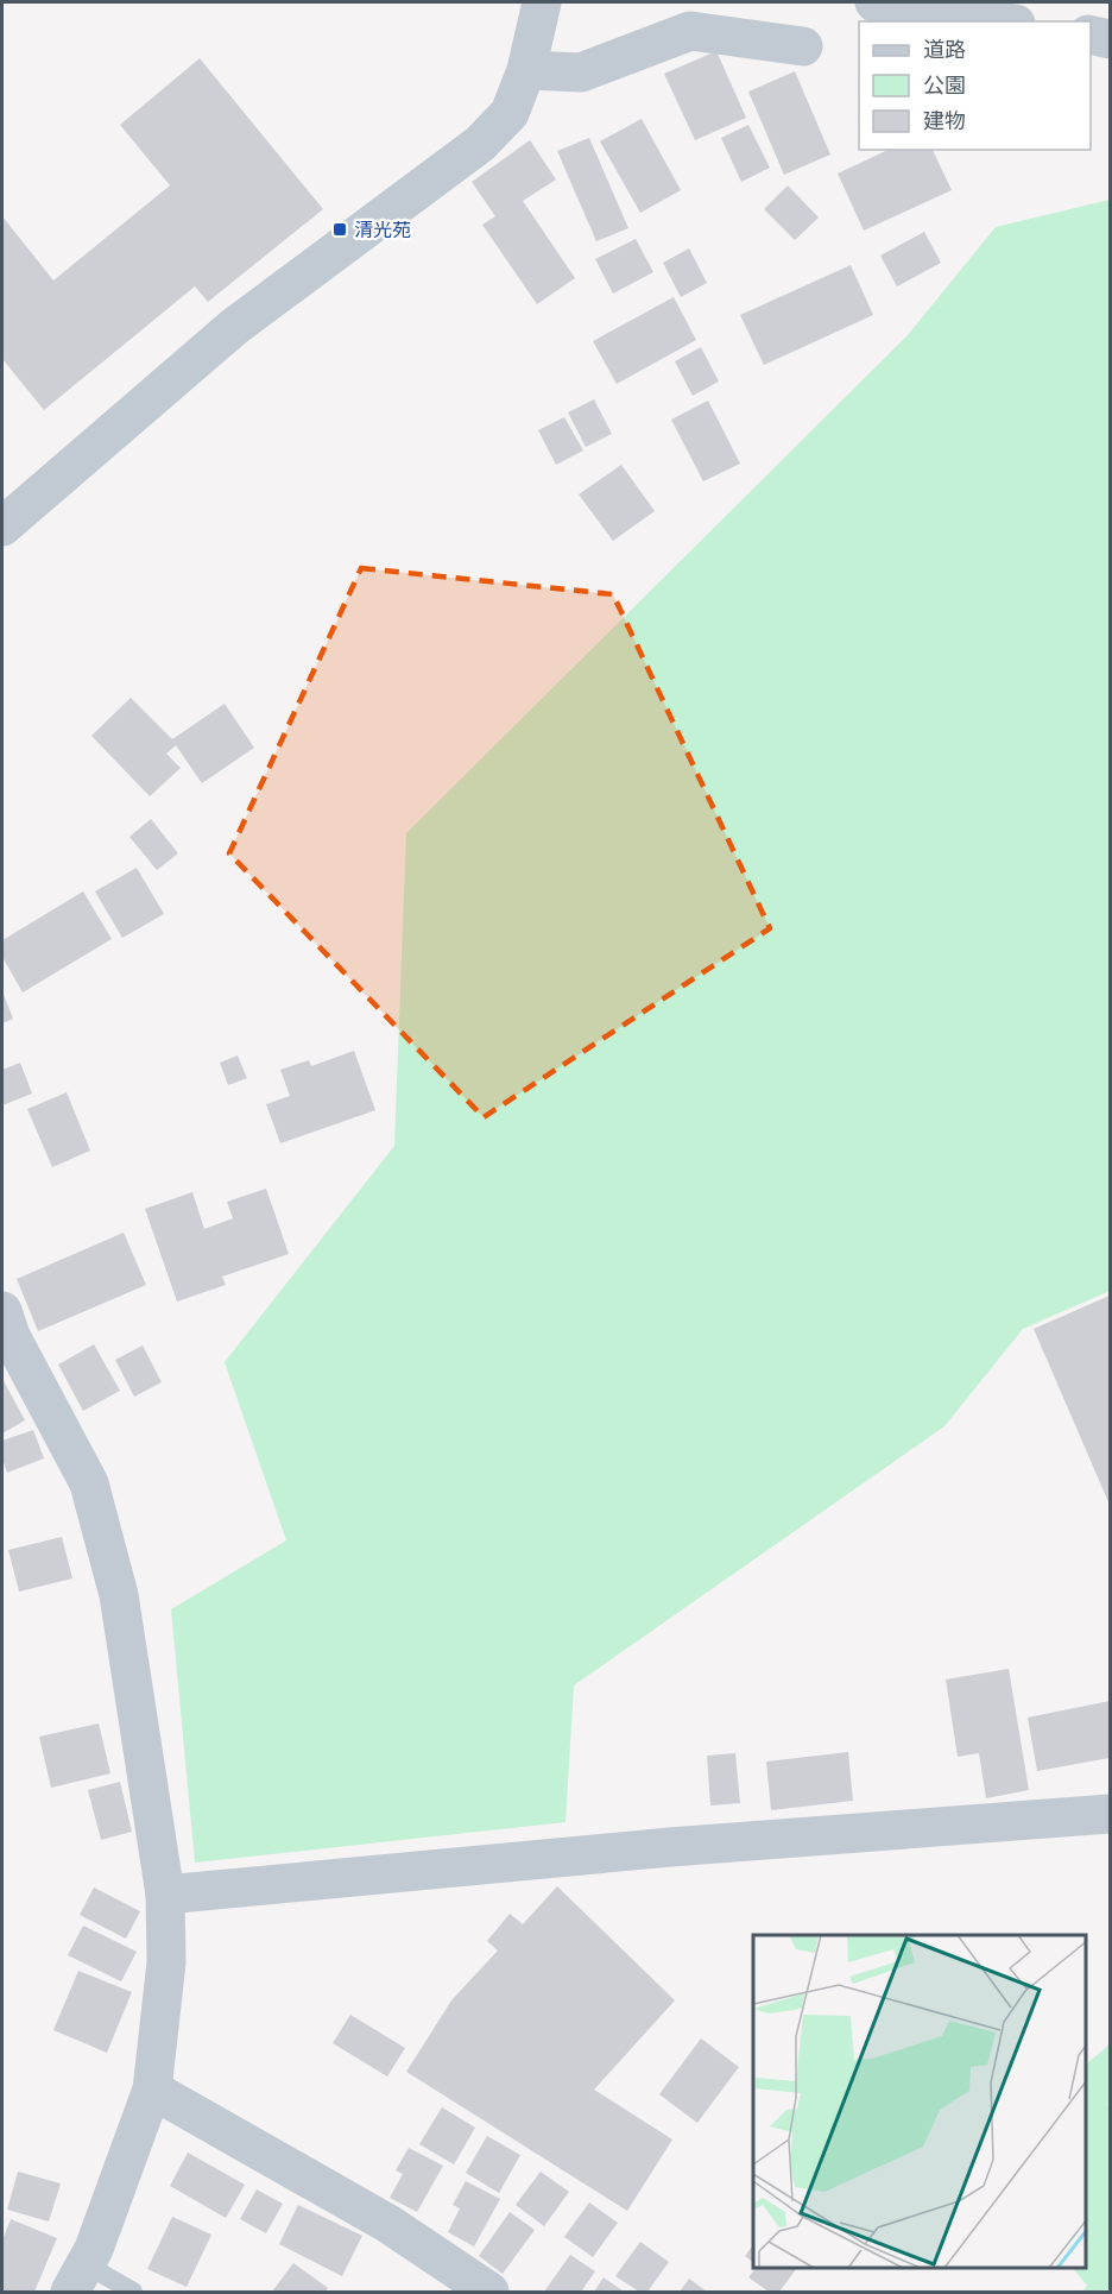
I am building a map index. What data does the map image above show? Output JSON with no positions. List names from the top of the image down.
{
  "places": {
    "transit": ["清光苑"]
  },
  "legend": ["道路", "公園", "建物"]
}
